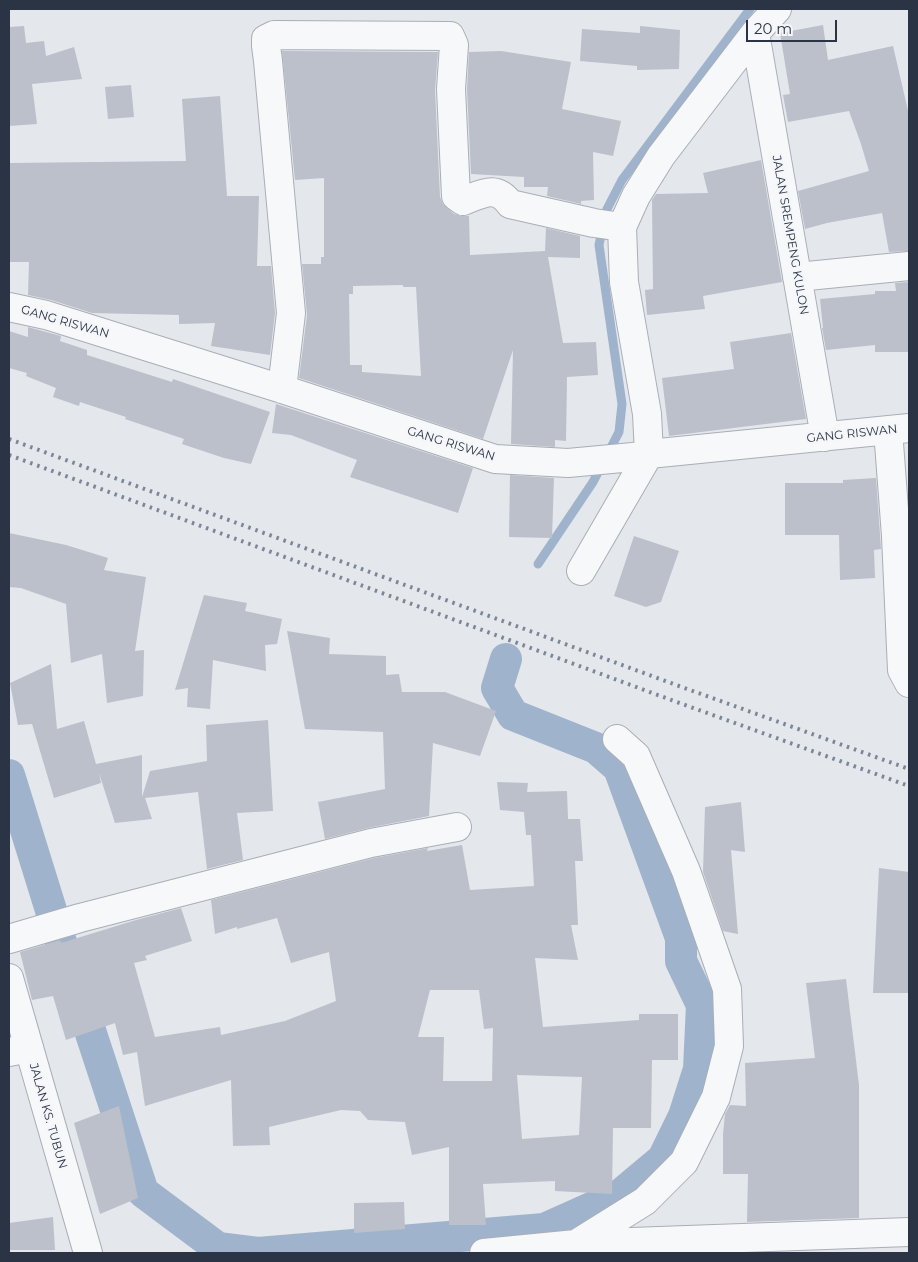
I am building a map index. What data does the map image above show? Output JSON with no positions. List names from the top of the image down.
{
  "streets": {
    "street": ["JALAN SREMPENG KULON", "GANG RISWAN", "JALAN KS. TUBUN"]
  },
  "crossings": [
    ["JALAN SREMPENG KULON", "GANG RISWAN"]
  ],
  "scale_bar": "20 m"
}
